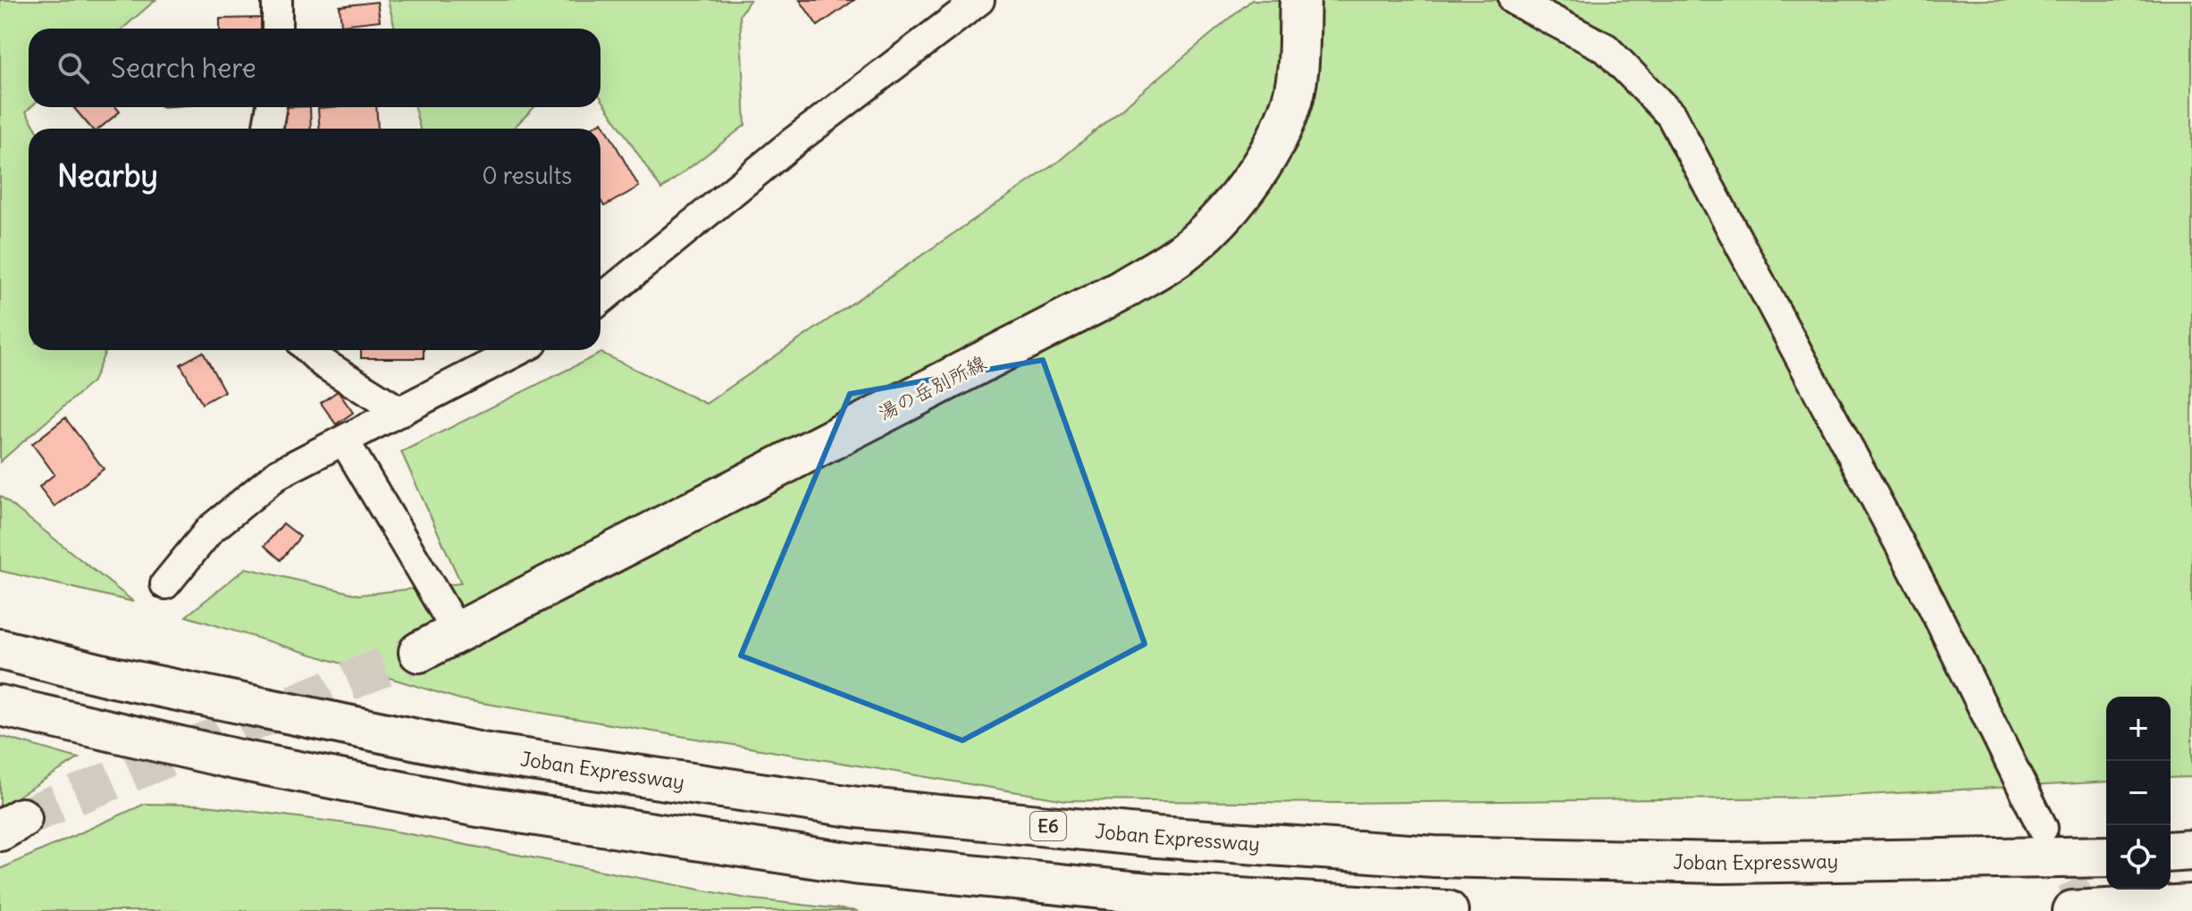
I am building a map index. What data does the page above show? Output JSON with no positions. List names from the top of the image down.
{
  "streets": {
    "main road": ["湯の岳別所線", "Joban Expressway", "E6"]
  },
  "page": {
    "search": "Search here",
    "heading": ["Nearby", "0 results"],
    "map_buttons": ["+", "−"]
  }
}
